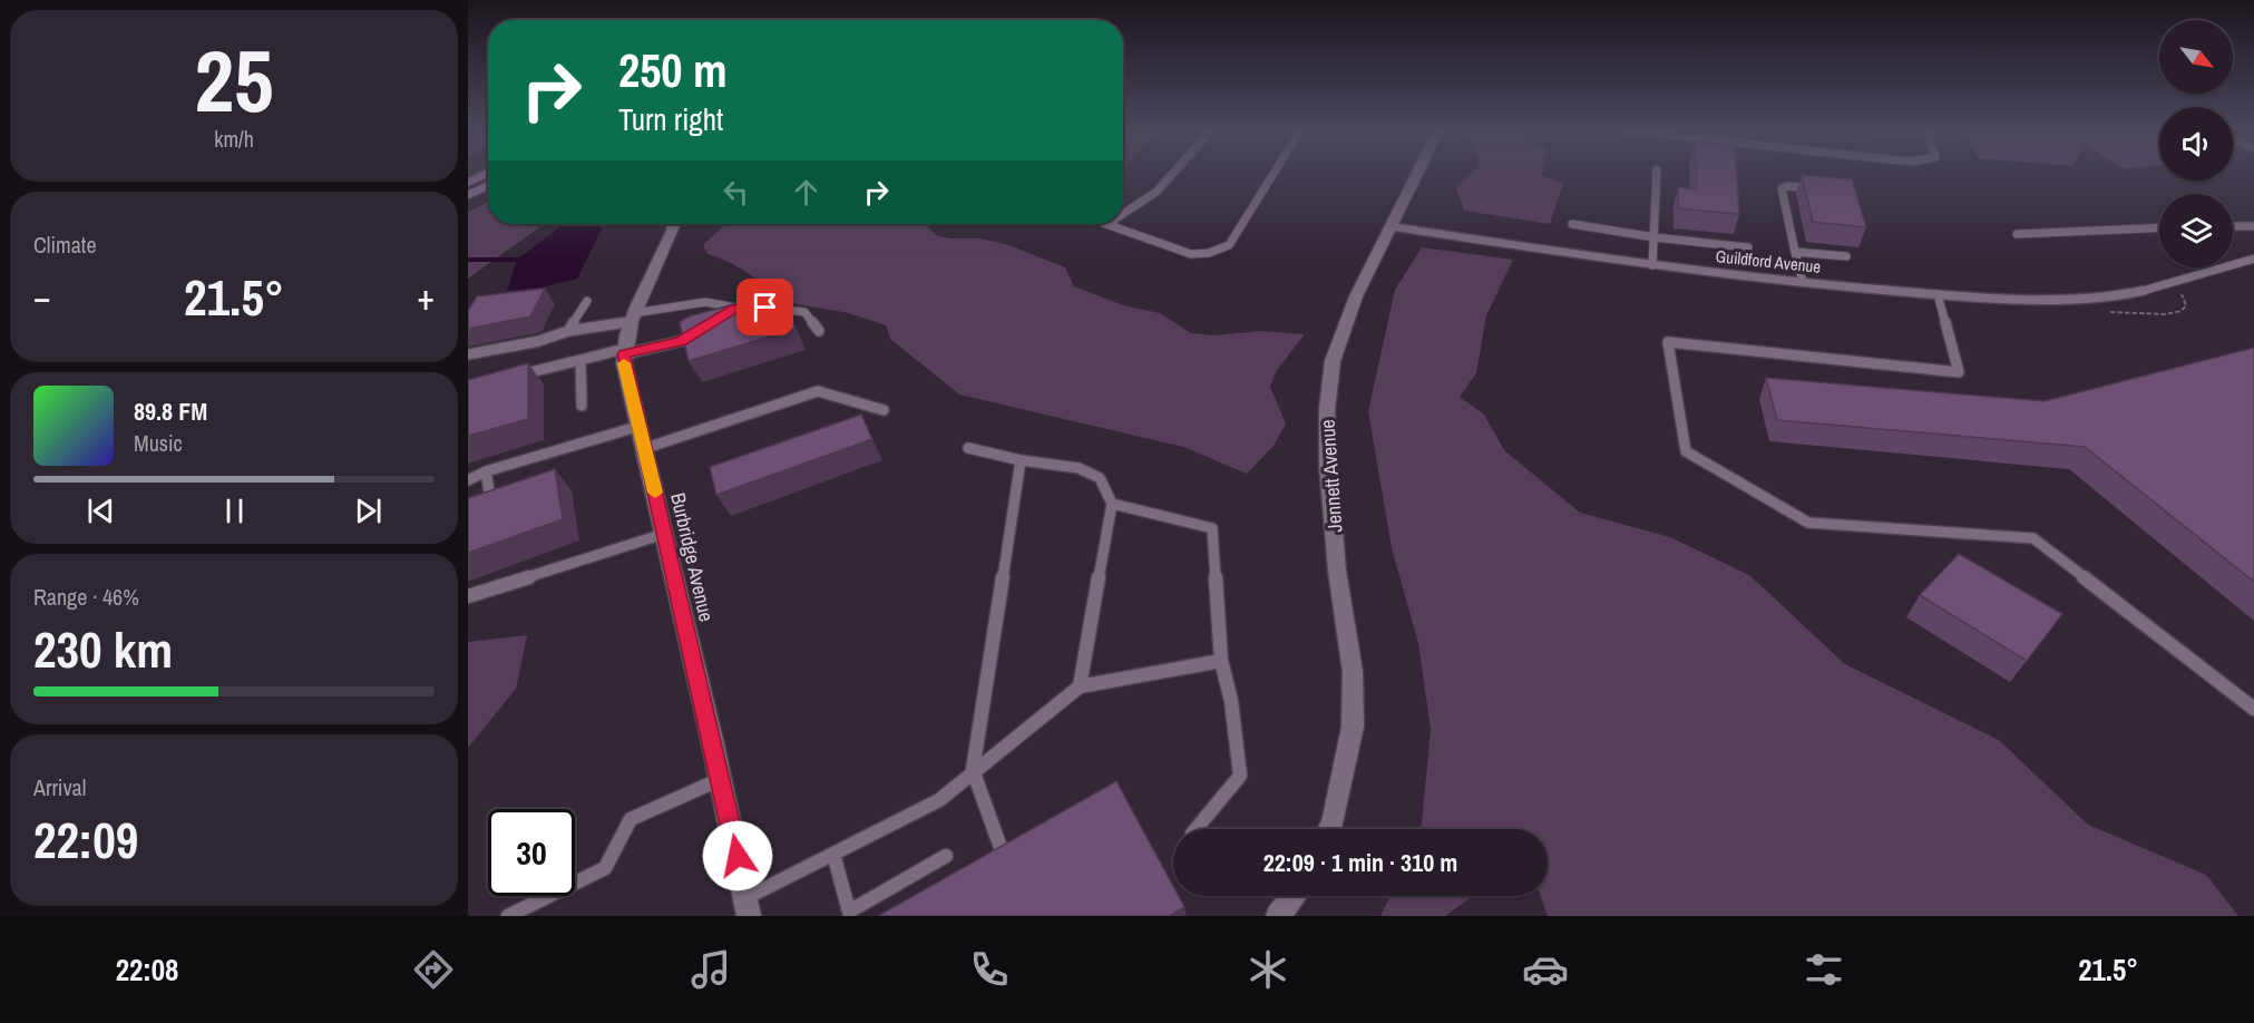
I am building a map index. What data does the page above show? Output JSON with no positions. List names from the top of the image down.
{
  "streets": {
    "street": ["Guildford Avenue", "Jennett Avenue", "Burbridge Avenue"]
  },
  "crossings": [
    ["Guildford Avenue", "Jennett Avenue"]
  ],
  "north": "bottom right",
  "page": {
    "tile": [
      ["25", "km/h"],
      "Climate",
      ["Range · 46%", "230 km"],
      ["Arrival", "22:09"]
    ],
    "turn": ["250 m", "Turn right"],
    "heat": ["−", "21.5°", "+"],
    "song": ["89.8 FM", "Music"],
    "limit": "30",
    "trip": "22:09 · 1 min · 310 m",
    "tabs": ["22:08", "21.5°"]
  }
}
